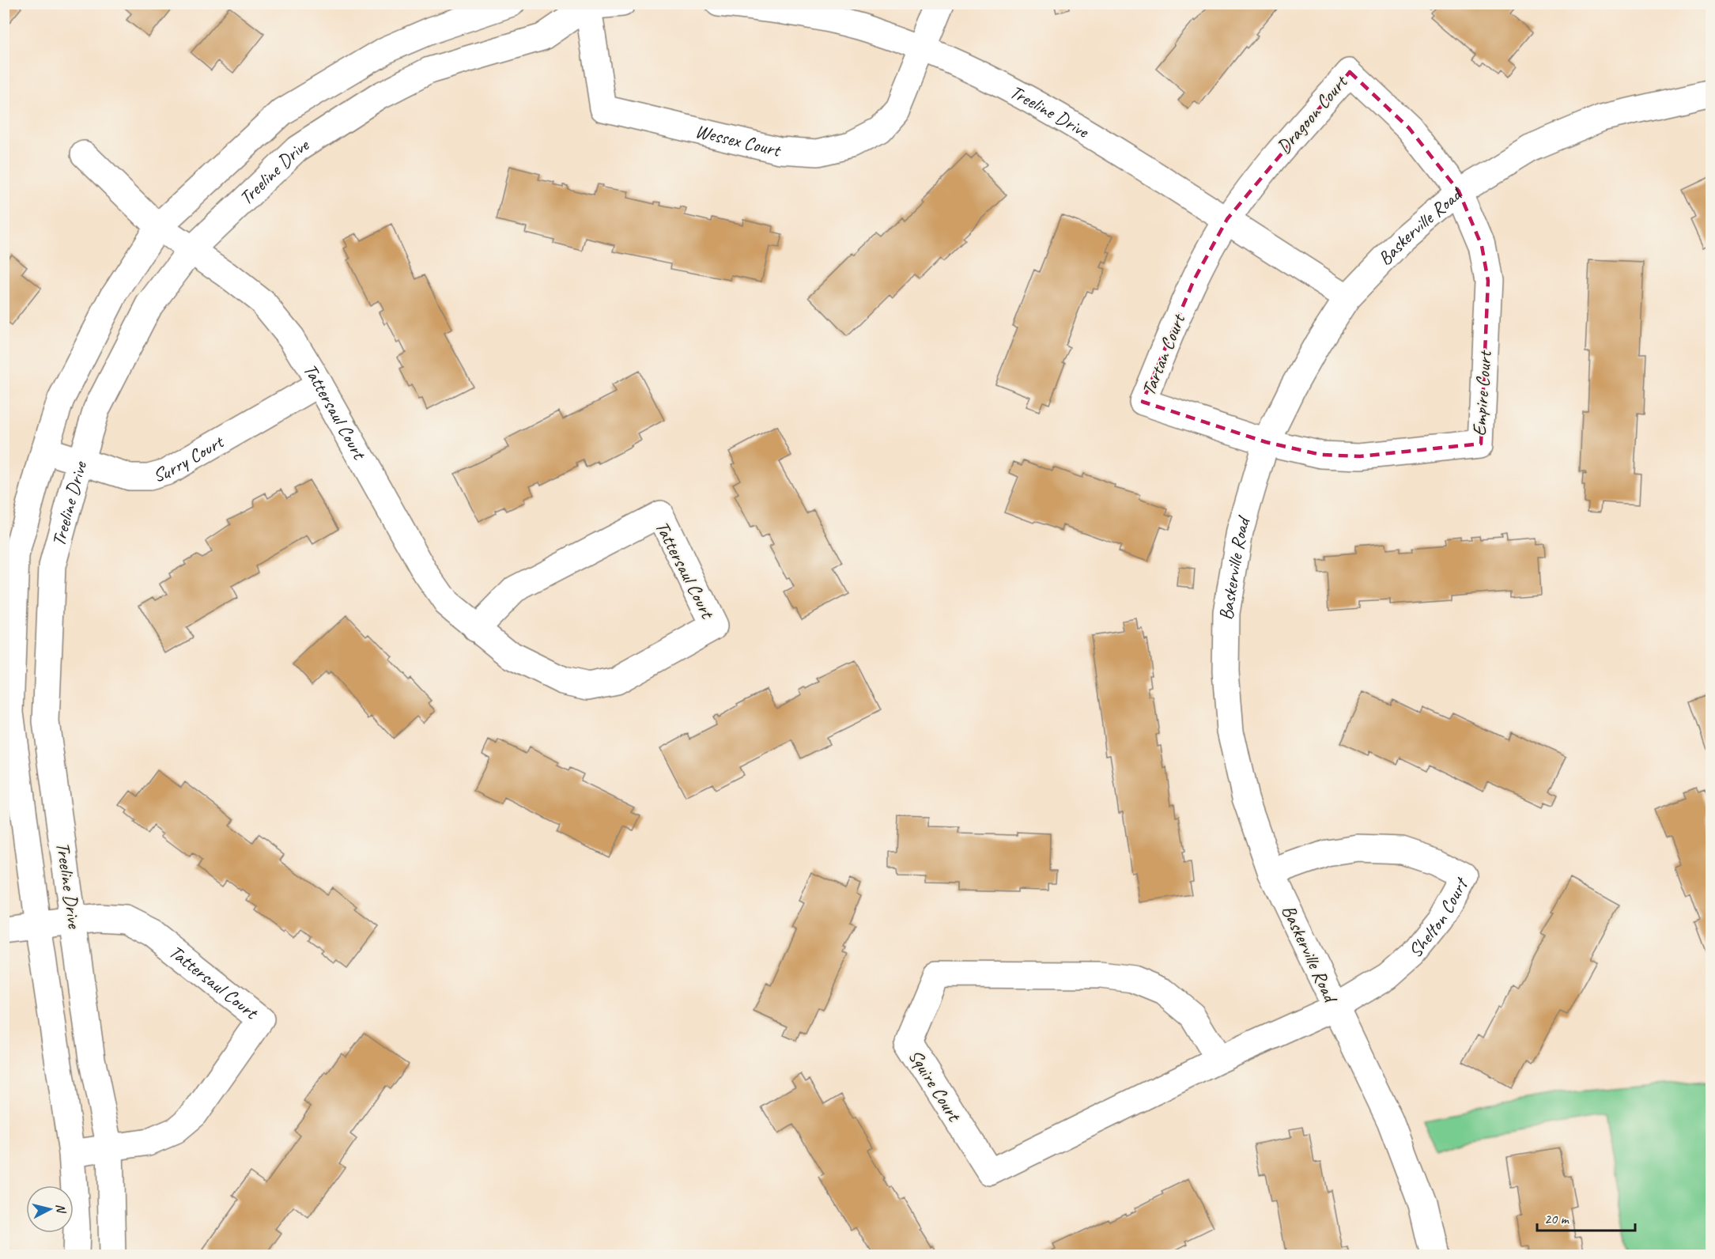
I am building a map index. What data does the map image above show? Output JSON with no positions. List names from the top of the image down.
{
  "streets": {
    "street": [
      "Treeline Drive",
      "Dragoon Court",
      "Wessex Court",
      "Baskerville Road",
      "Tartan Court",
      "Empire Court",
      "Tattersaul Court",
      "Surry Court",
      "Shelton Court",
      "Squire Court"
    ]
  },
  "crossings": [
    ["Treeline Drive", "Dragoon Court"],
    ["Treeline Drive", "Wessex Court"],
    ["Treeline Drive", "Baskerville Road"],
    ["Treeline Drive", "Tartan Court"],
    ["Treeline Drive", "Tattersaul Court"],
    ["Treeline Drive", "Surry Court"],
    ["Dragoon Court", "Baskerville Road"],
    ["Dragoon Court", "Tartan Court"],
    ["Dragoon Court", "Empire Court"],
    ["Baskerville Road", "Tartan Court"],
    ["Baskerville Road", "Empire Court"],
    ["Baskerville Road", "Shelton Court"],
    ["Baskerville Road", "Squire Court"],
    ["Tartan Court", "Empire Court"],
    ["Tattersaul Court", "Surry Court"],
    ["Shelton Court", "Squire Court"]
  ],
  "scale_bar": "20 m",
  "north": "right"
}
